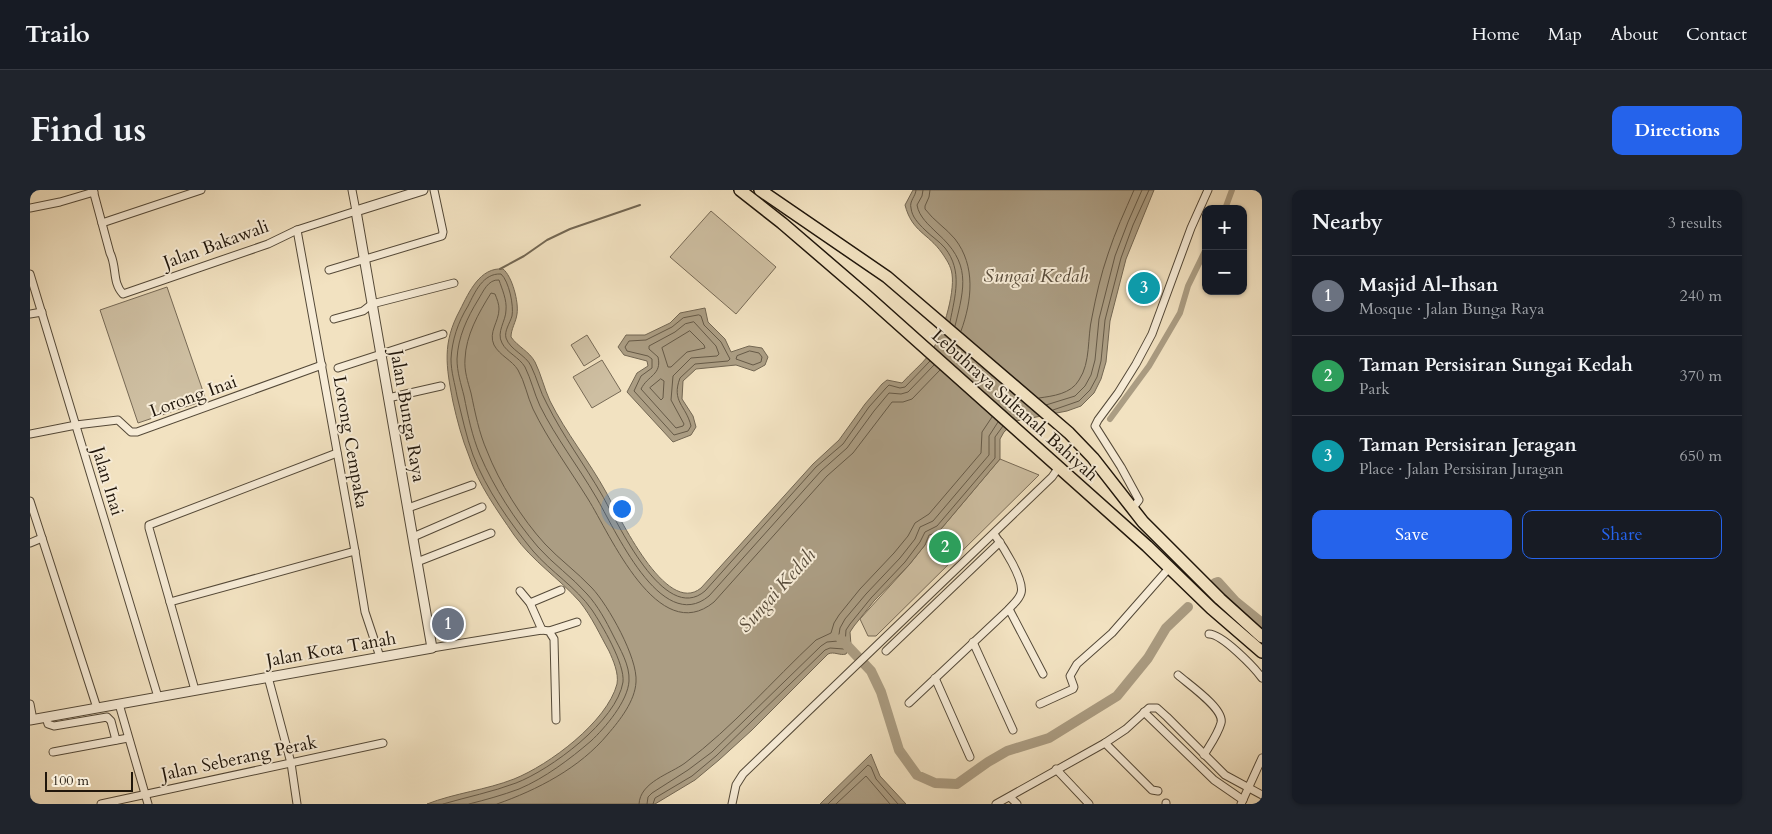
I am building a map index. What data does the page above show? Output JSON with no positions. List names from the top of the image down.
{
  "streets": {
    "main road": ["Lebuhraya Sultanah Bahiyah"],
    "street": [
      "Jalan Bakawali",
      "Lorong Inai",
      "Jalan Bunga Raya",
      "Lorong Cempaka",
      "Jalan Inai",
      "Jalan Kota Tanah",
      "Jalan Seberang Perak"
    ]
  },
  "crossings": [
    ["Jalan Bakawali", "Jalan Bunga Raya"],
    ["Jalan Bakawali", "Lorong Cempaka"],
    ["Lorong Inai", "Lorong Cempaka"],
    ["Lorong Inai", "Jalan Inai"],
    ["Jalan Bunga Raya", "Jalan Kota Tanah"],
    ["Lorong Cempaka", "Jalan Kota Tanah"],
    ["Jalan Inai", "Jalan Kota Tanah"]
  ],
  "water": ["Sungai Kedah"],
  "scale_bar": "100 m",
  "page": {
    "header": "Trailo",
    "nav": [
      "Home",
      "Map",
      "About",
      "Contact"
    ],
    "title": "Find us",
    "buttons": [
      "Directions",
      ["Save", "Share"]
    ],
    "heading": ["Nearby", "3 results"],
    "map_buttons": ["+", "−"],
    "list": [
      {
        "mark": "1",
        "name": "Masjid Al-Ihsan",
        "note": "Mosque · Jalan Bunga Raya",
        "value": "240 m"
      },
      {
        "mark": "2",
        "name": "Taman Persisiran Sungai Kedah",
        "note": "Park",
        "value": "370 m"
      },
      {
        "mark": "3",
        "name": "Taman Persisiran Jeragan",
        "note": "Place · Jalan Persisiran Juragan",
        "value": "650 m"
      }
    ],
    "pins": ["3", "2", "1"],
    "scale": "100 m"
  }
}
